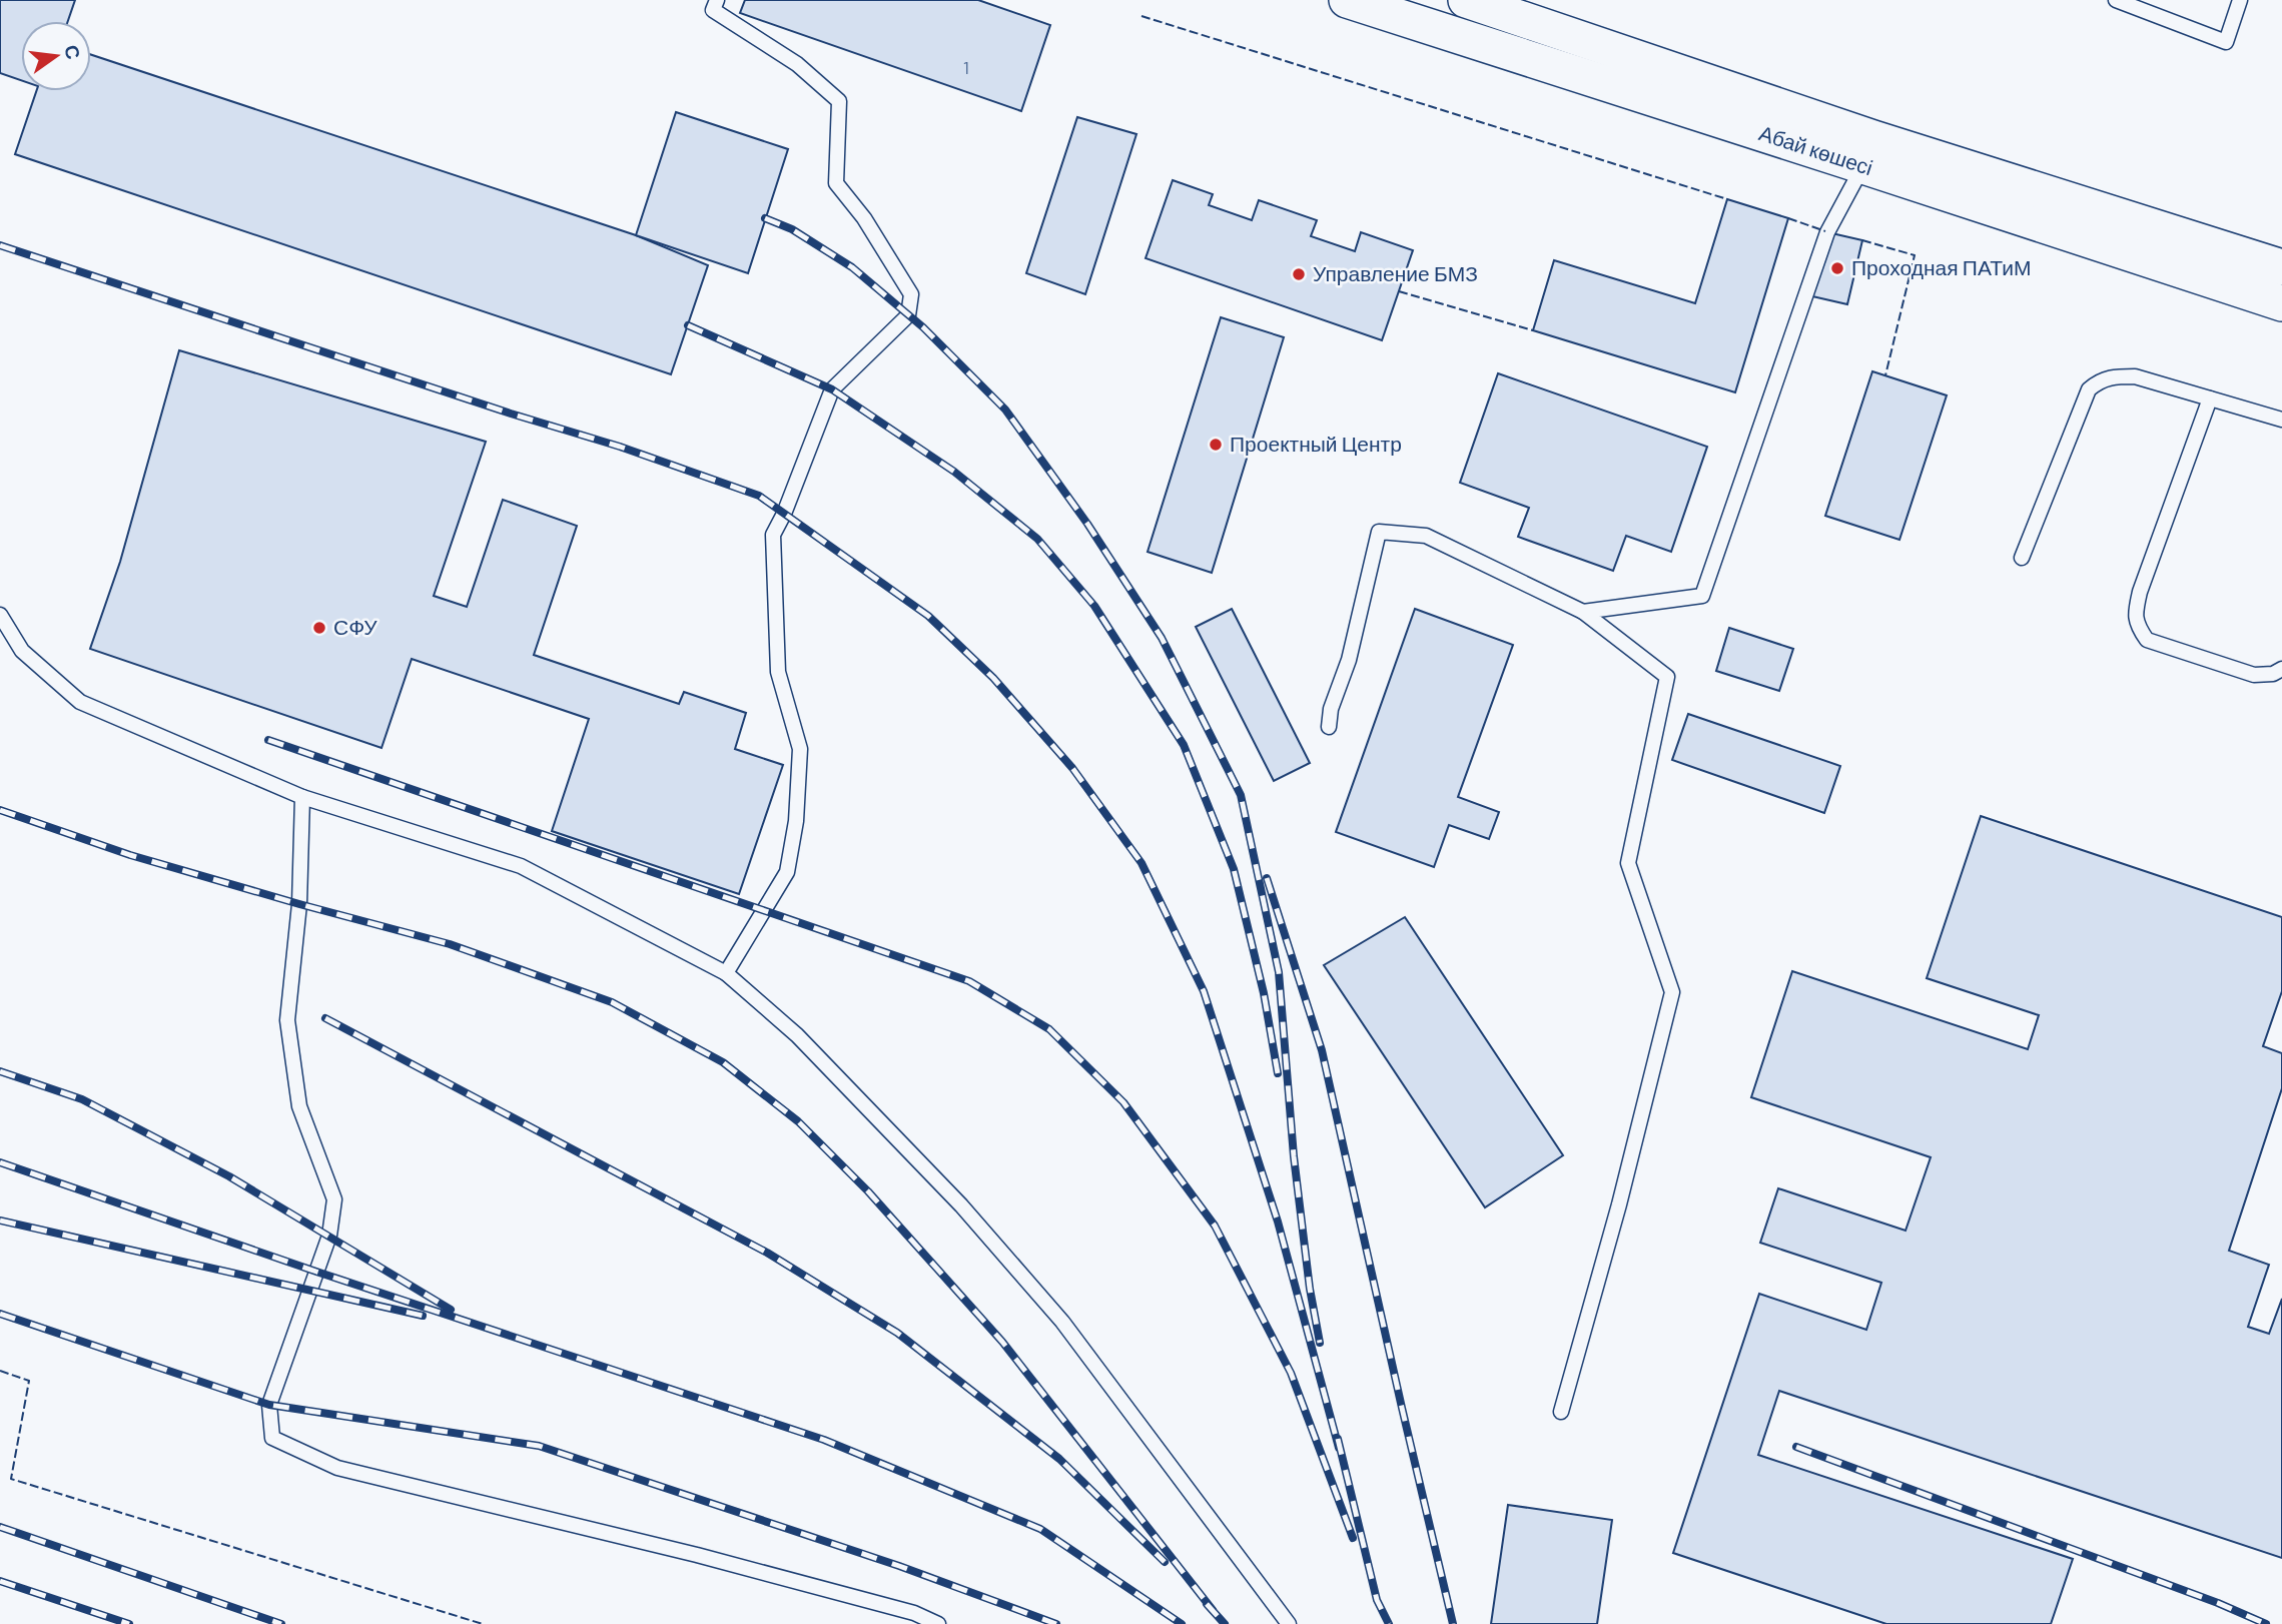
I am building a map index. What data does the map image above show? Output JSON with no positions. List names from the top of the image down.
{
  "streets": {
    "street": ["Абай көшесі"]
  },
  "places": [
    "Проходная ПАТиМ",
    "Управление БМЗ",
    "Проектный Центр",
    "СФУ"
  ],
  "house_numbers": ["1"],
  "north": "right"
}
